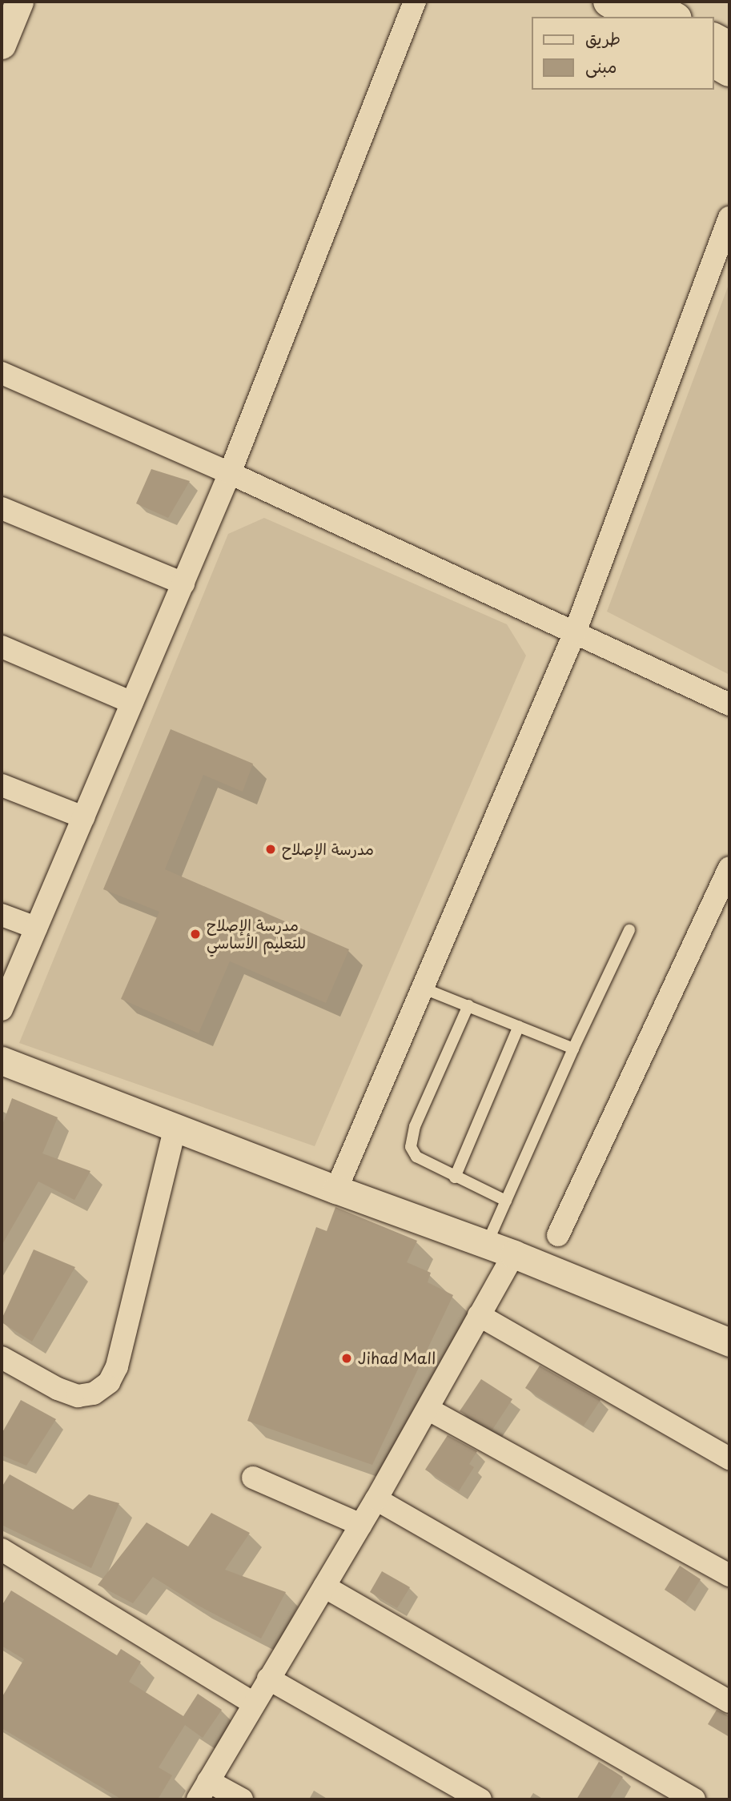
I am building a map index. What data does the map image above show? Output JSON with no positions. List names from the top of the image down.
{
  "places": ["مدرسة الإصلاح", "مدرسة الإصلاح للتعليم الأساسي", "Jihad Mall"],
  "legend": ["طريق", "مبنى"]
}
